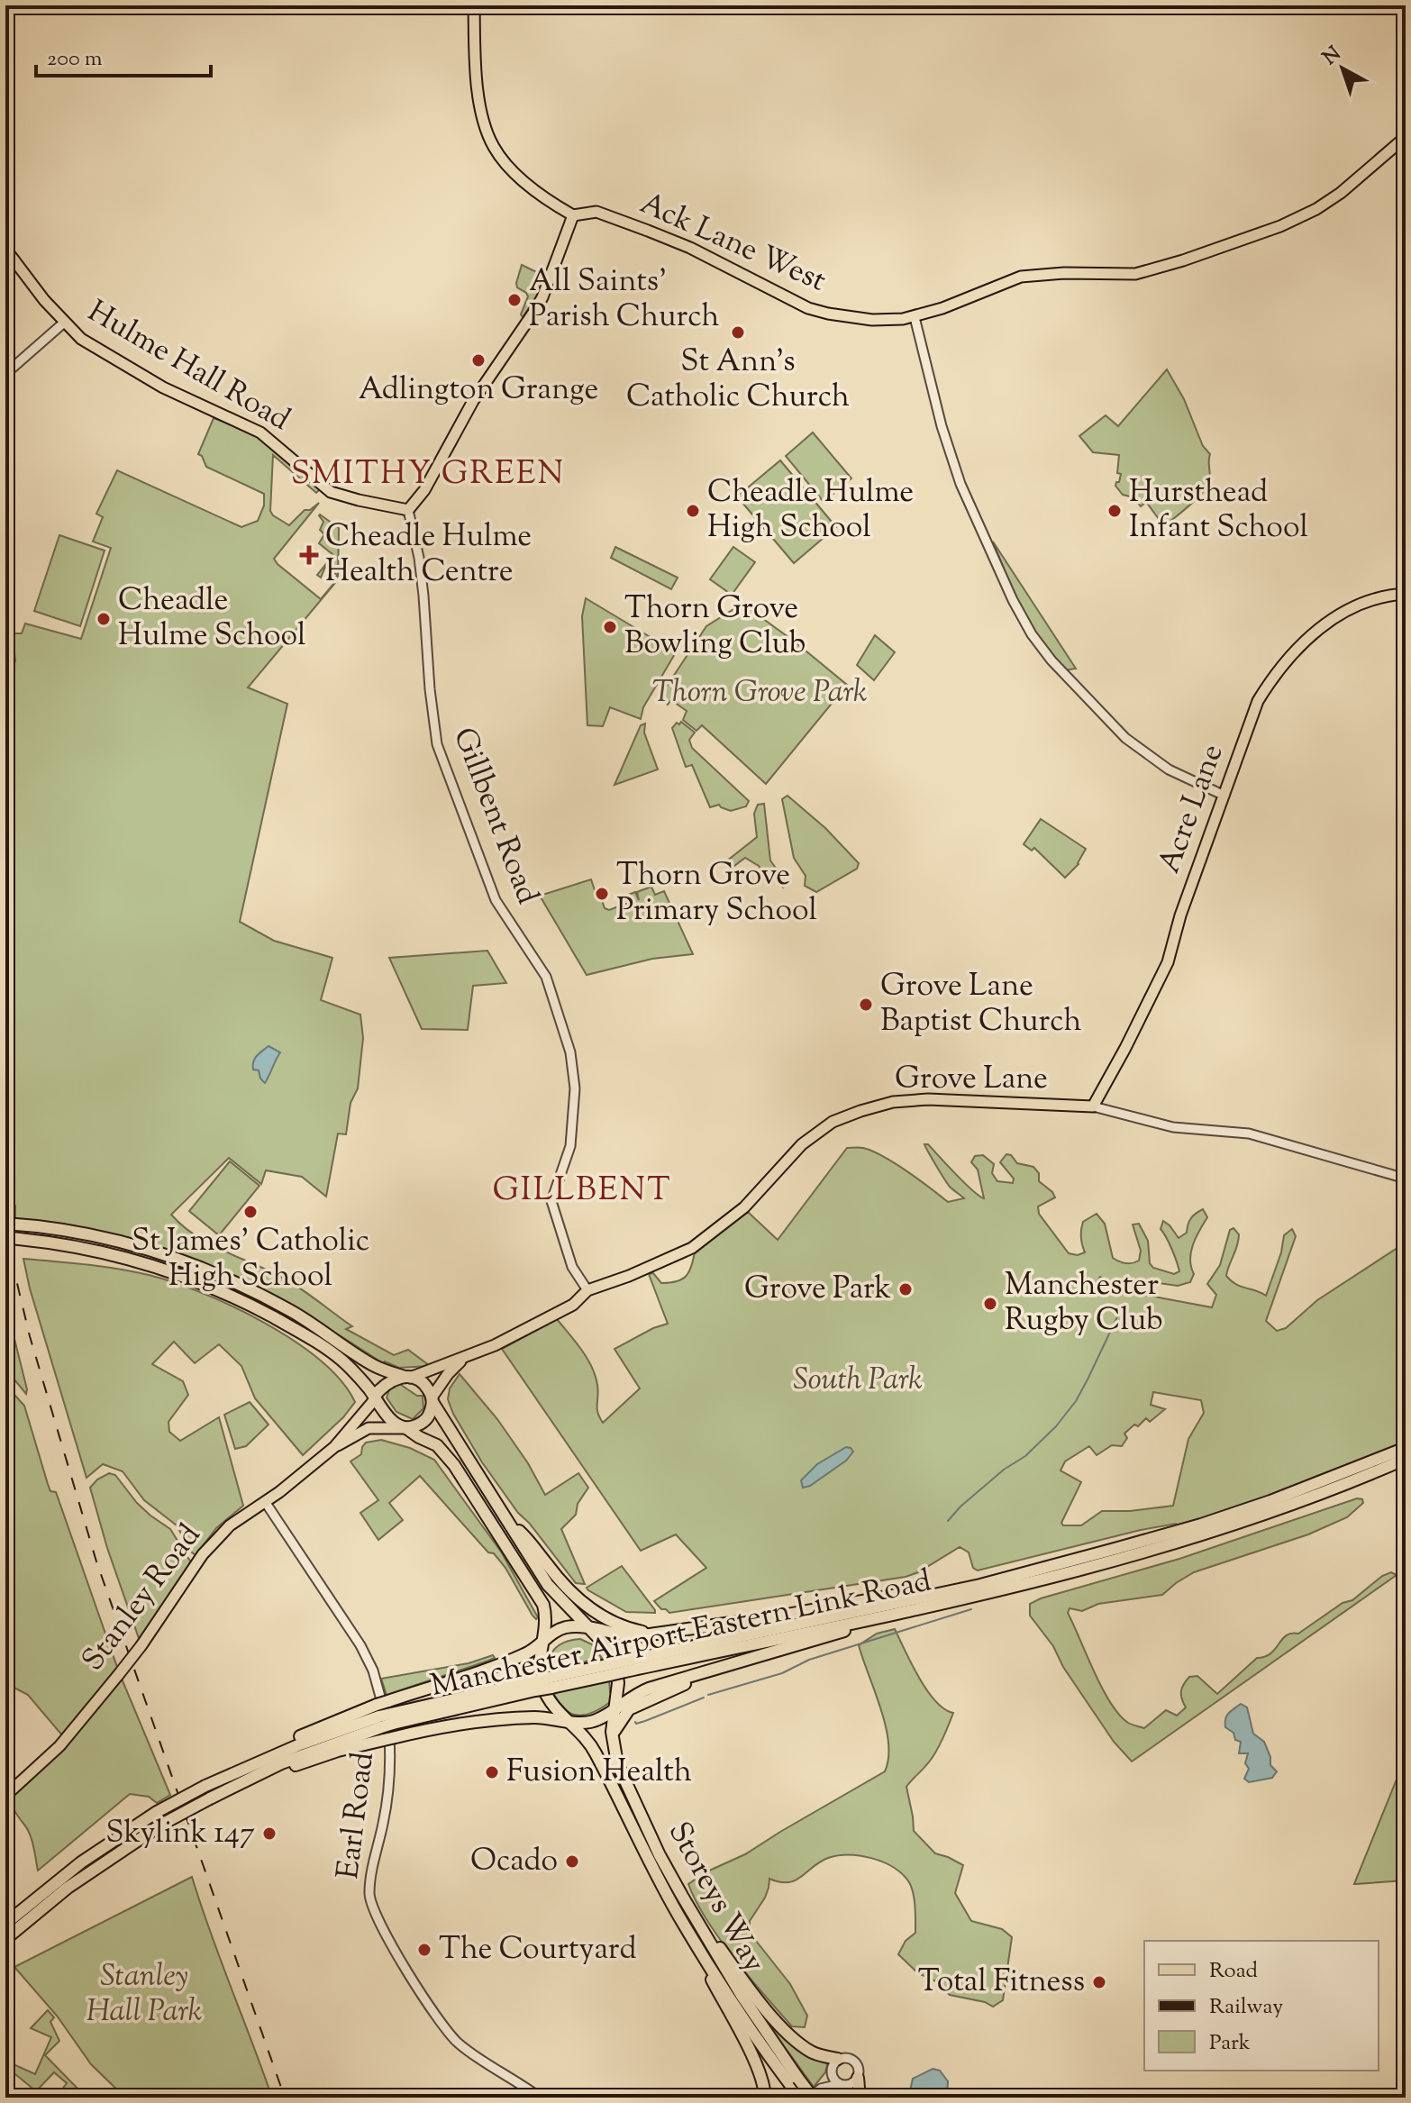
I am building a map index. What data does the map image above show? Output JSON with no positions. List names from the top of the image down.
{
  "streets": {
    "highway": ["Manchester Airport Eastern Link Road", "Storeys Way"],
    "main road": [
      "Ack Lane West",
      "Hulme Hall Road",
      "Acre Lane",
      "Grove Lane",
      "Stanley Road"
    ],
    "street": ["Gillbent Road", "Earl Road"]
  },
  "crossings": [
    ["Hulme Hall Road", "Gillbent Road"],
    ["Acre Lane", "Grove Lane"],
    ["Gillbent Road", "Grove Lane"],
    ["Stanley Road", "Earl Road"]
  ],
  "districts": ["SMITHY GREEN", "GILLBENT"],
  "parks": ["Thorn Grove Park", "South Park", "Stanley Hall Park"],
  "places": {
    "other": [
      "All Saints' Parish Church",
      "St Ann's Catholic Church",
      "Adlington Grange",
      "Cheadle Hulme High School",
      "Hursthead Infant School",
      "Cheadle Hulme School",
      "Thorn Grove Bowling Club",
      "Thorn Grove Primary School",
      "Grove Lane Baptist Church",
      "St James' Catholic High School",
      "Grove Park",
      "Manchester Rugby Club",
      "Fusion Health",
      "Skylink 147",
      "Ocado",
      "The Courtyard",
      "Total Fitness"
    ],
    "health": ["Cheadle Hulme Health Centre"]
  },
  "legend": ["Road", "Railway", "Park"],
  "scale_bar": "200 m",
  "north": "top left"
}
